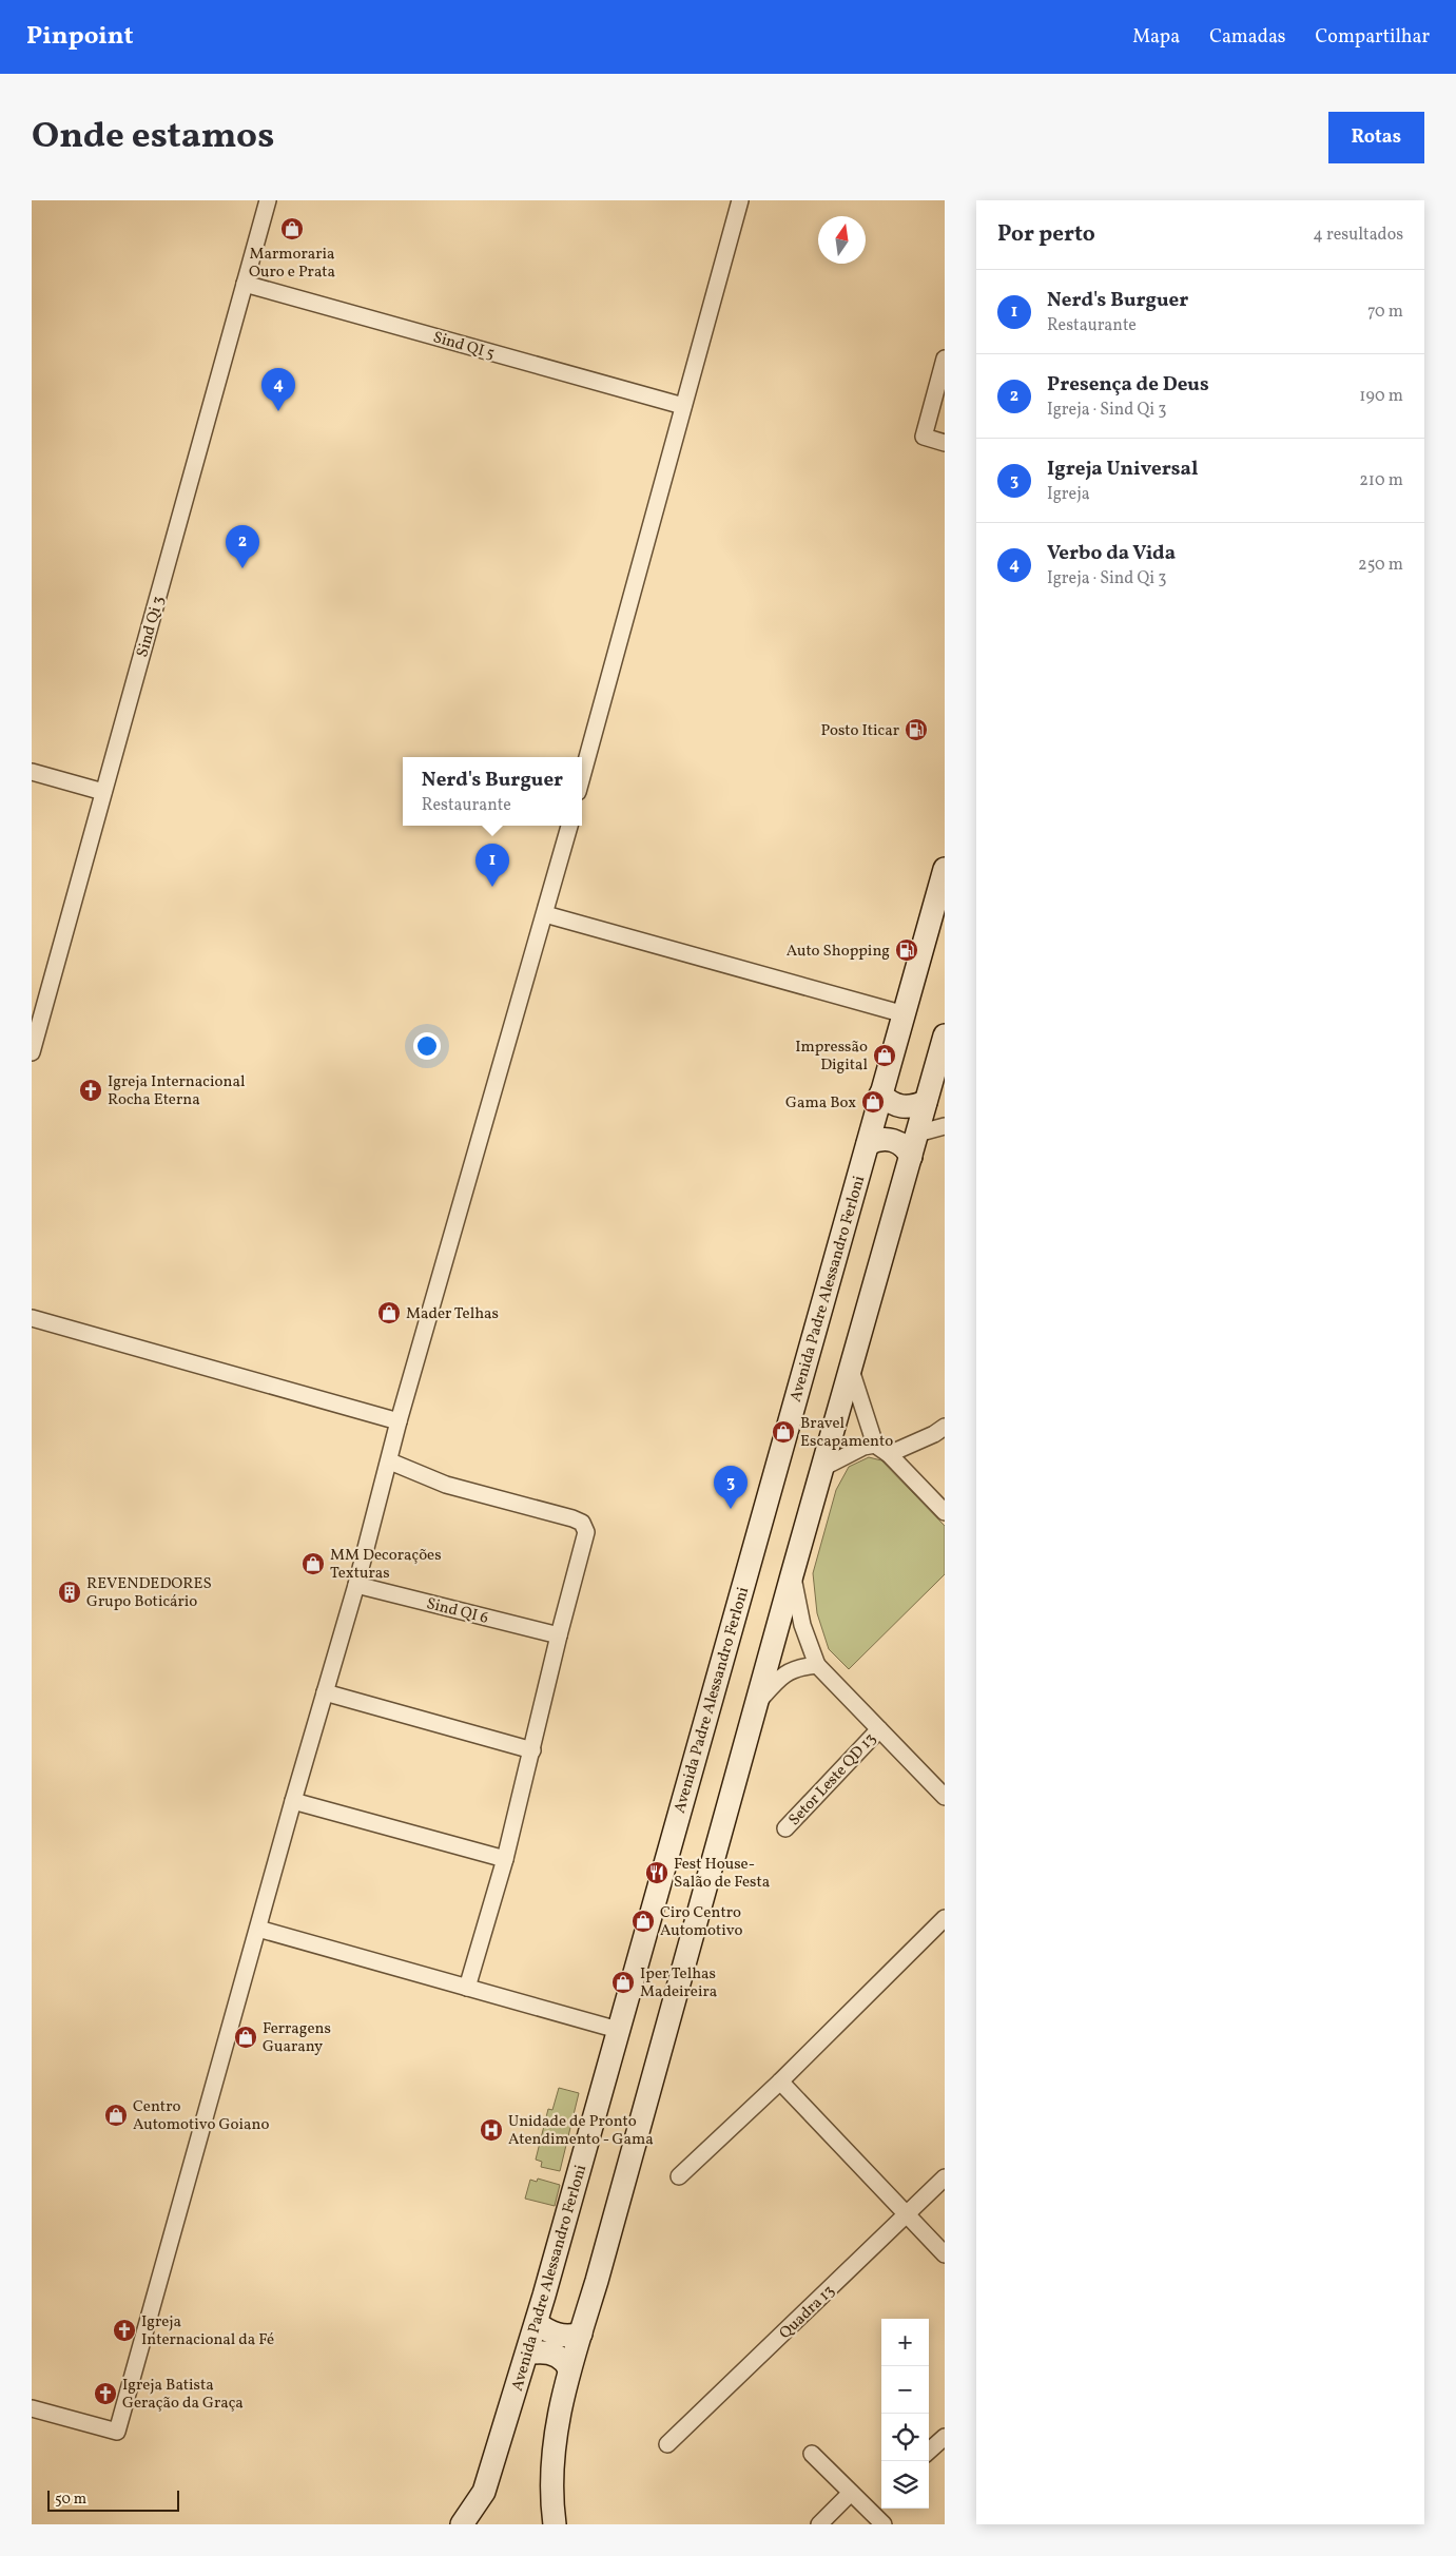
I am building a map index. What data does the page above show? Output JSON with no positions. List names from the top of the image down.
{
  "streets": {
    "main road": ["Avenida Padre Alessandro Ferloni"],
    "street": [
      "Sind QI 5",
      "Sind Qi 3",
      "Sind QI 6",
      "Setor Leste QD 13",
      "Quadra 13"
    ]
  },
  "crossings": [
    ["Sind QI 5", "Sind Qi 3"]
  ],
  "places": {
    "shop": [
      "Marmoraria Ouro e Prata",
      "Impressão Digital",
      "Gama Box",
      "Mader Telhas",
      "Bravel Escapamento",
      "MM Decorações Texturas",
      "Ciro Centro Automotivo",
      "Iper Telhas Madeireira",
      "Ferragens Guarany",
      "Centro Automotivo Goiano"
    ],
    "fuel station": ["Posto Iticar", "Auto Shopping"],
    "church": ["Igreja Internacional Rocha Eterna", "Igreja Internacional da Fé", "Igreja Batista Geração da Graça"],
    "building": ["REVENDEDORES Grupo Boticário"],
    "restaurant": ["Fest House- Salão de Festa"],
    "hospital": ["Unidade de Pronto Atendimento - Gama"]
  },
  "scale_bar": "50 m",
  "north": "top",
  "page": {
    "header": "Pinpoint",
    "nav": ["Mapa", "Camadas", "Compartilhar"],
    "title": "Onde estamos",
    "buttons": "Rotas",
    "heading": ["Por perto", "4 resultados"],
    "list": [
      {
        "mark": "1",
        "name": "Nerd's Burguer",
        "note": "Restaurante",
        "value": "70 m"
      },
      {
        "mark": "2",
        "name": "Presença de Deus",
        "note": "Igreja · Sind Qi 3",
        "value": "190 m"
      },
      {
        "mark": "3",
        "name": "Igreja Universal",
        "note": "Igreja",
        "value": "210 m"
      },
      {
        "mark": "4",
        "name": "Verbo da Vida",
        "note": "Igreja · Sind Qi 3",
        "value": "250 m"
      }
    ],
    "pins": [
      "4",
      "2",
      "1",
      "3"
    ],
    "popup": ["Nerd's Burguer", "Restaurante"],
    "map_buttons": ["+", "−"],
    "scale": "50 m"
  }
}
